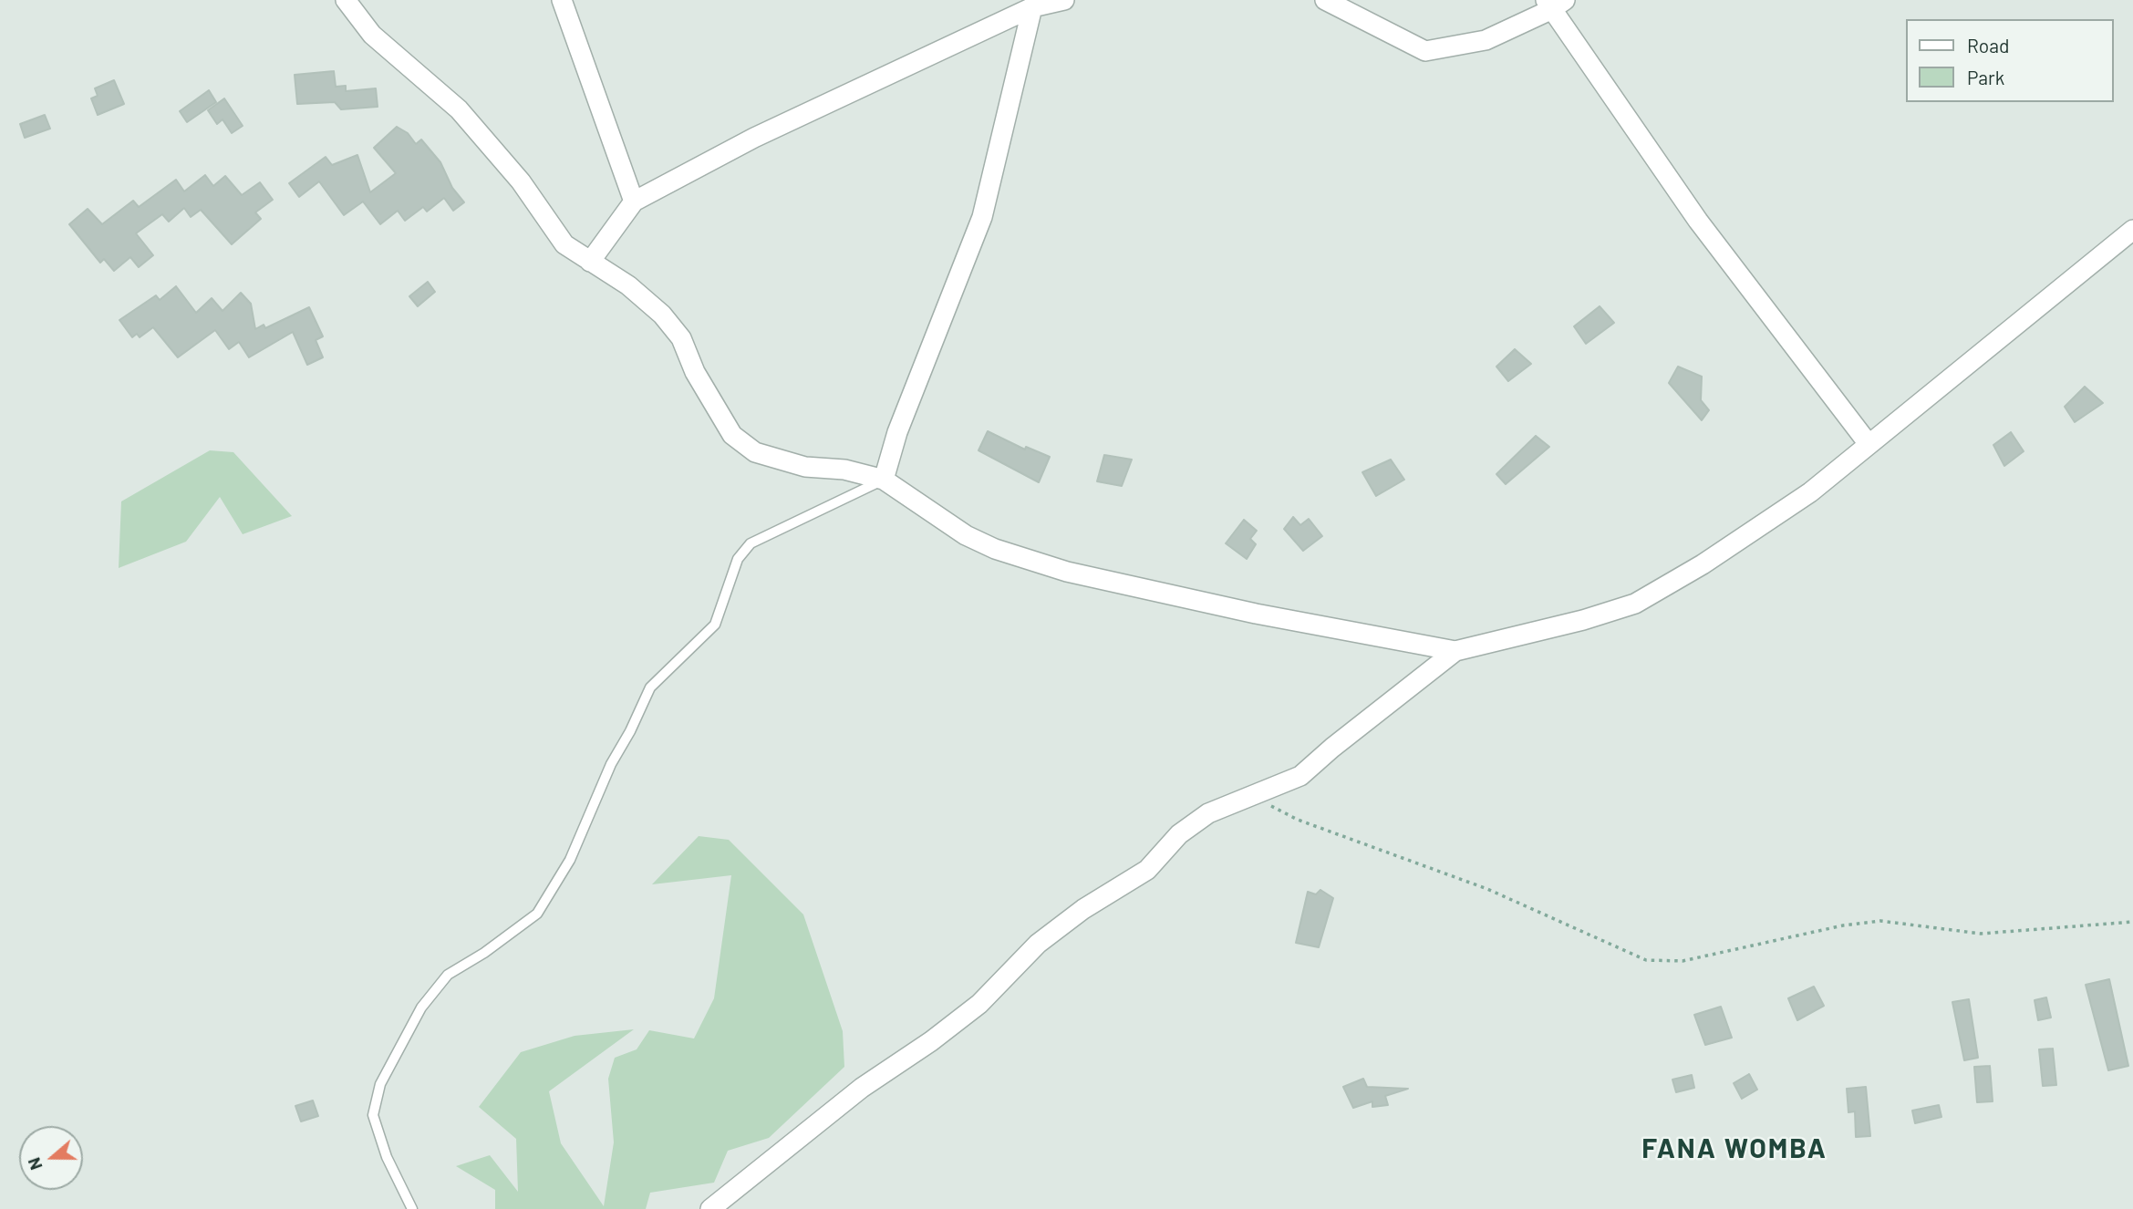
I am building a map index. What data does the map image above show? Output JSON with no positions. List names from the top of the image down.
{
  "districts": ["FANA WOMBA"],
  "legend": ["Road", "Park"],
  "north": "left"
}
